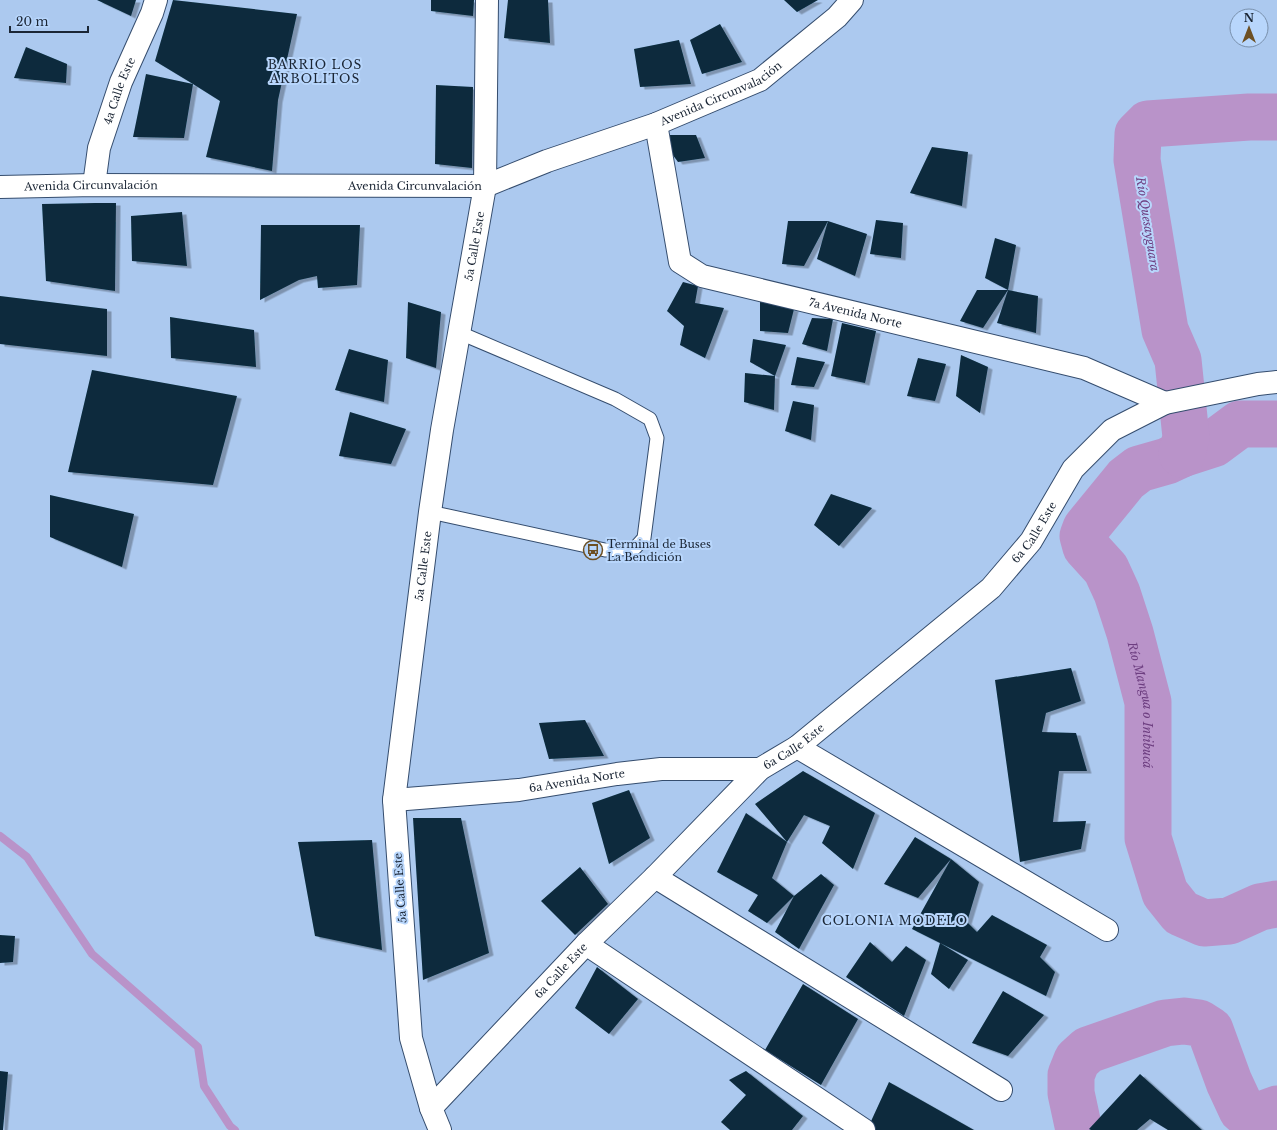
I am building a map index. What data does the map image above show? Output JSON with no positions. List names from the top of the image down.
{
  "streets": {
    "street": [
      "4a Calle Este",
      "Avenida Circunvalación",
      "5a Calle Este",
      "7a Avenida Norte",
      "6a Calle Este",
      "6a Avenida Norte"
    ]
  },
  "crossings": [
    ["4a Calle Este", "Avenida Circunvalación"],
    ["Avenida Circunvalación", "5a Calle Este"],
    ["Avenida Circunvalación", "7a Avenida Norte"],
    ["5a Calle Este", "6a Calle Este"],
    ["5a Calle Este", "6a Avenida Norte"],
    ["7a Avenida Norte", "6a Calle Este"],
    ["6a Calle Este", "6a Avenida Norte"]
  ],
  "districts": ["BARRIO LOS ARBOLITOS", "COLONIA MODELO"],
  "water": ["Río Quesayguara", "Río Mangua o Intibucá"],
  "places": {
    "bus stop": ["Terminal de Buses La Bendición"]
  },
  "scale_bar": "20 m",
  "north": "top"
}
